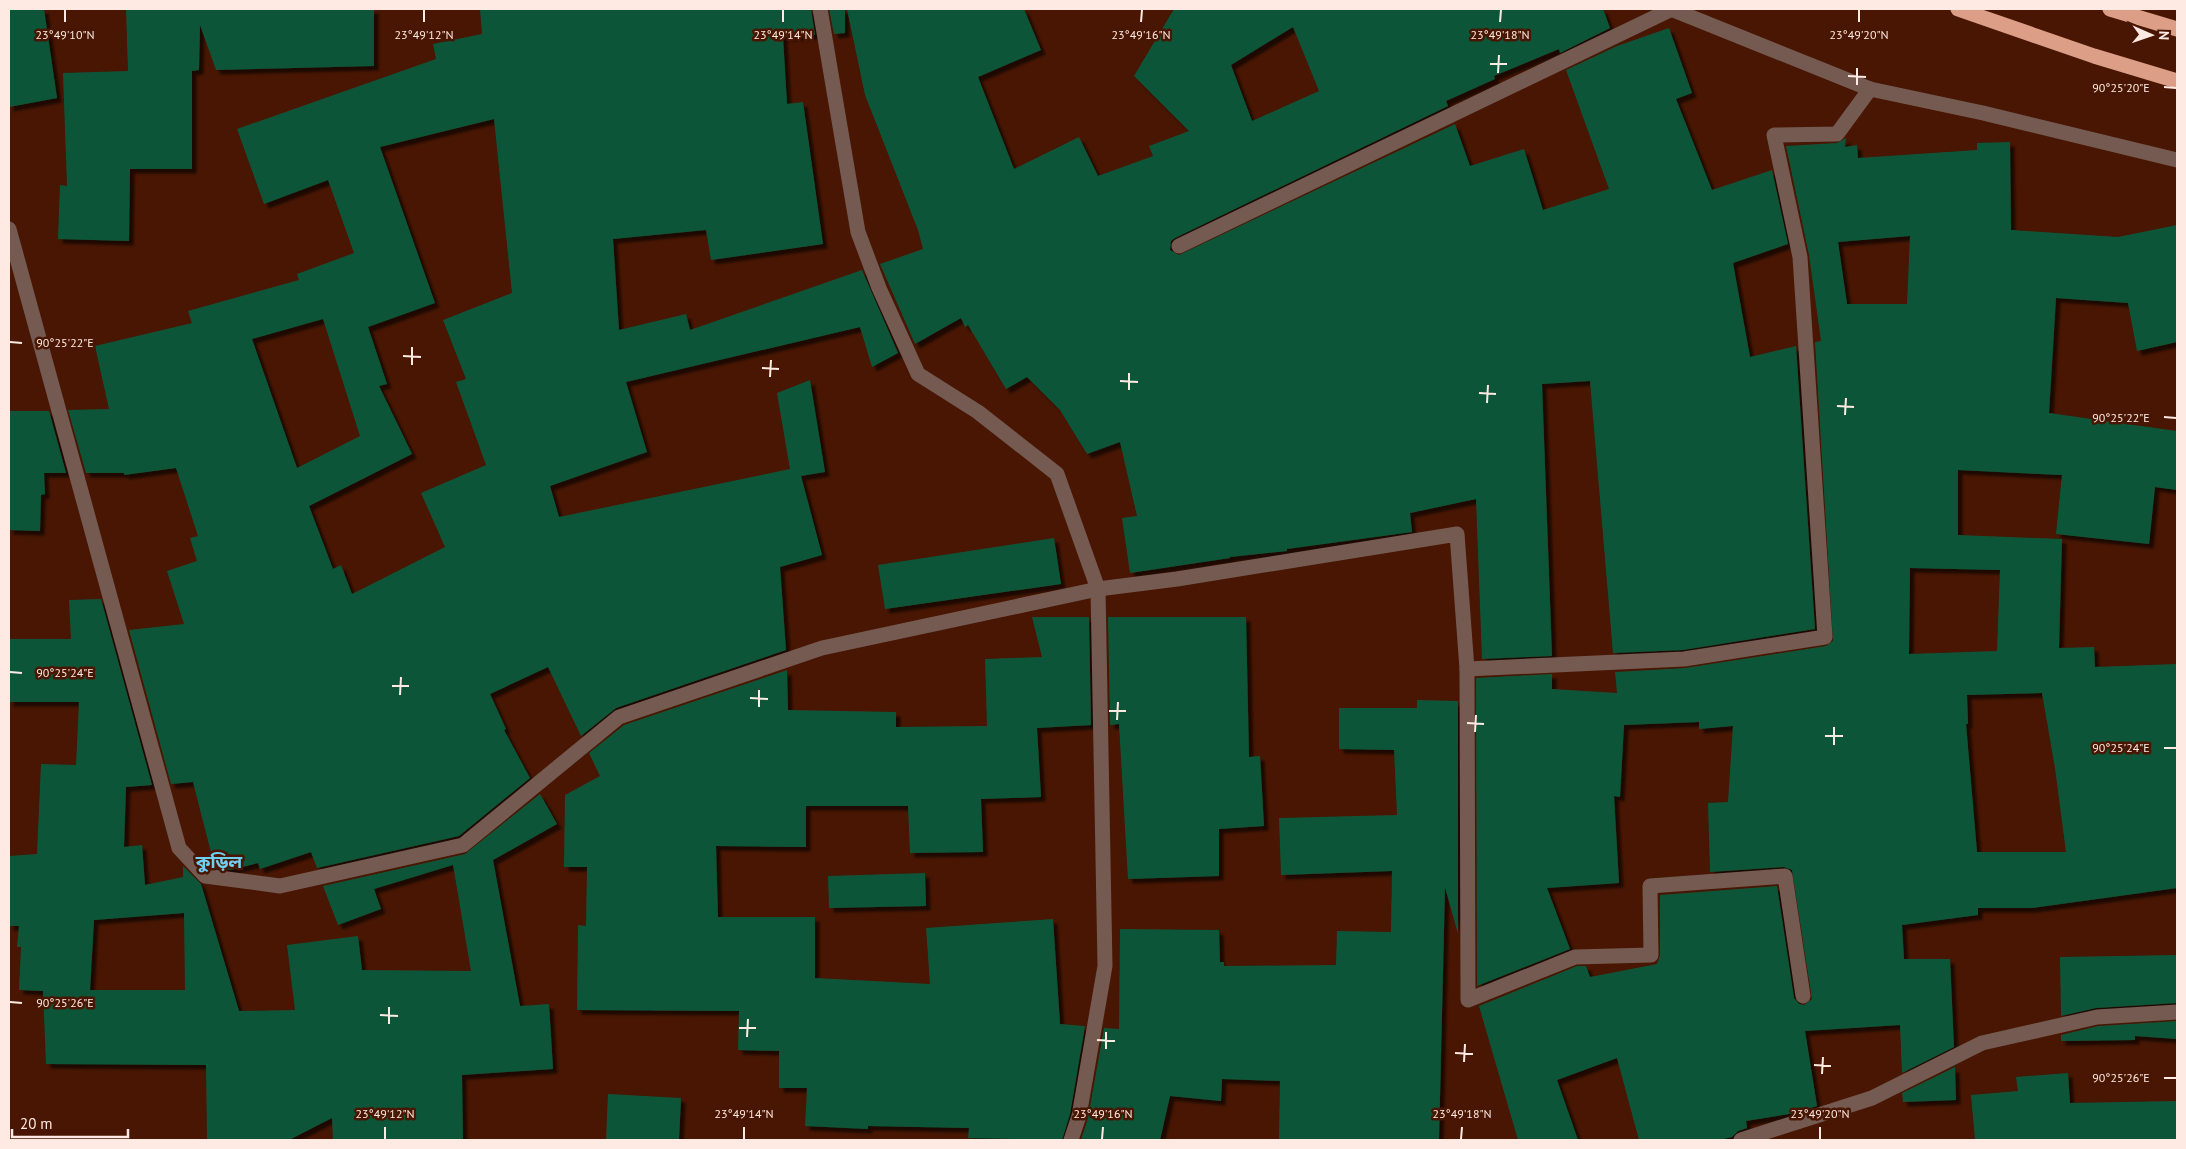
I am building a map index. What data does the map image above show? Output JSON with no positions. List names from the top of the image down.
{
  "districts": ["কুড়িল"],
  "scale_bar": "20 m",
  "north": "right",
  "coordinates": [
    "23°49'10\"N",
    "23°49'12\"N",
    "23°49'14\"N",
    "23°49'16\"N",
    "23°49'18\"N",
    "23°49'20\"N",
    "90°25'20\"E",
    "90°25'22\"E",
    "90°25'24\"E",
    "90°25'26\"E"
  ]
}
